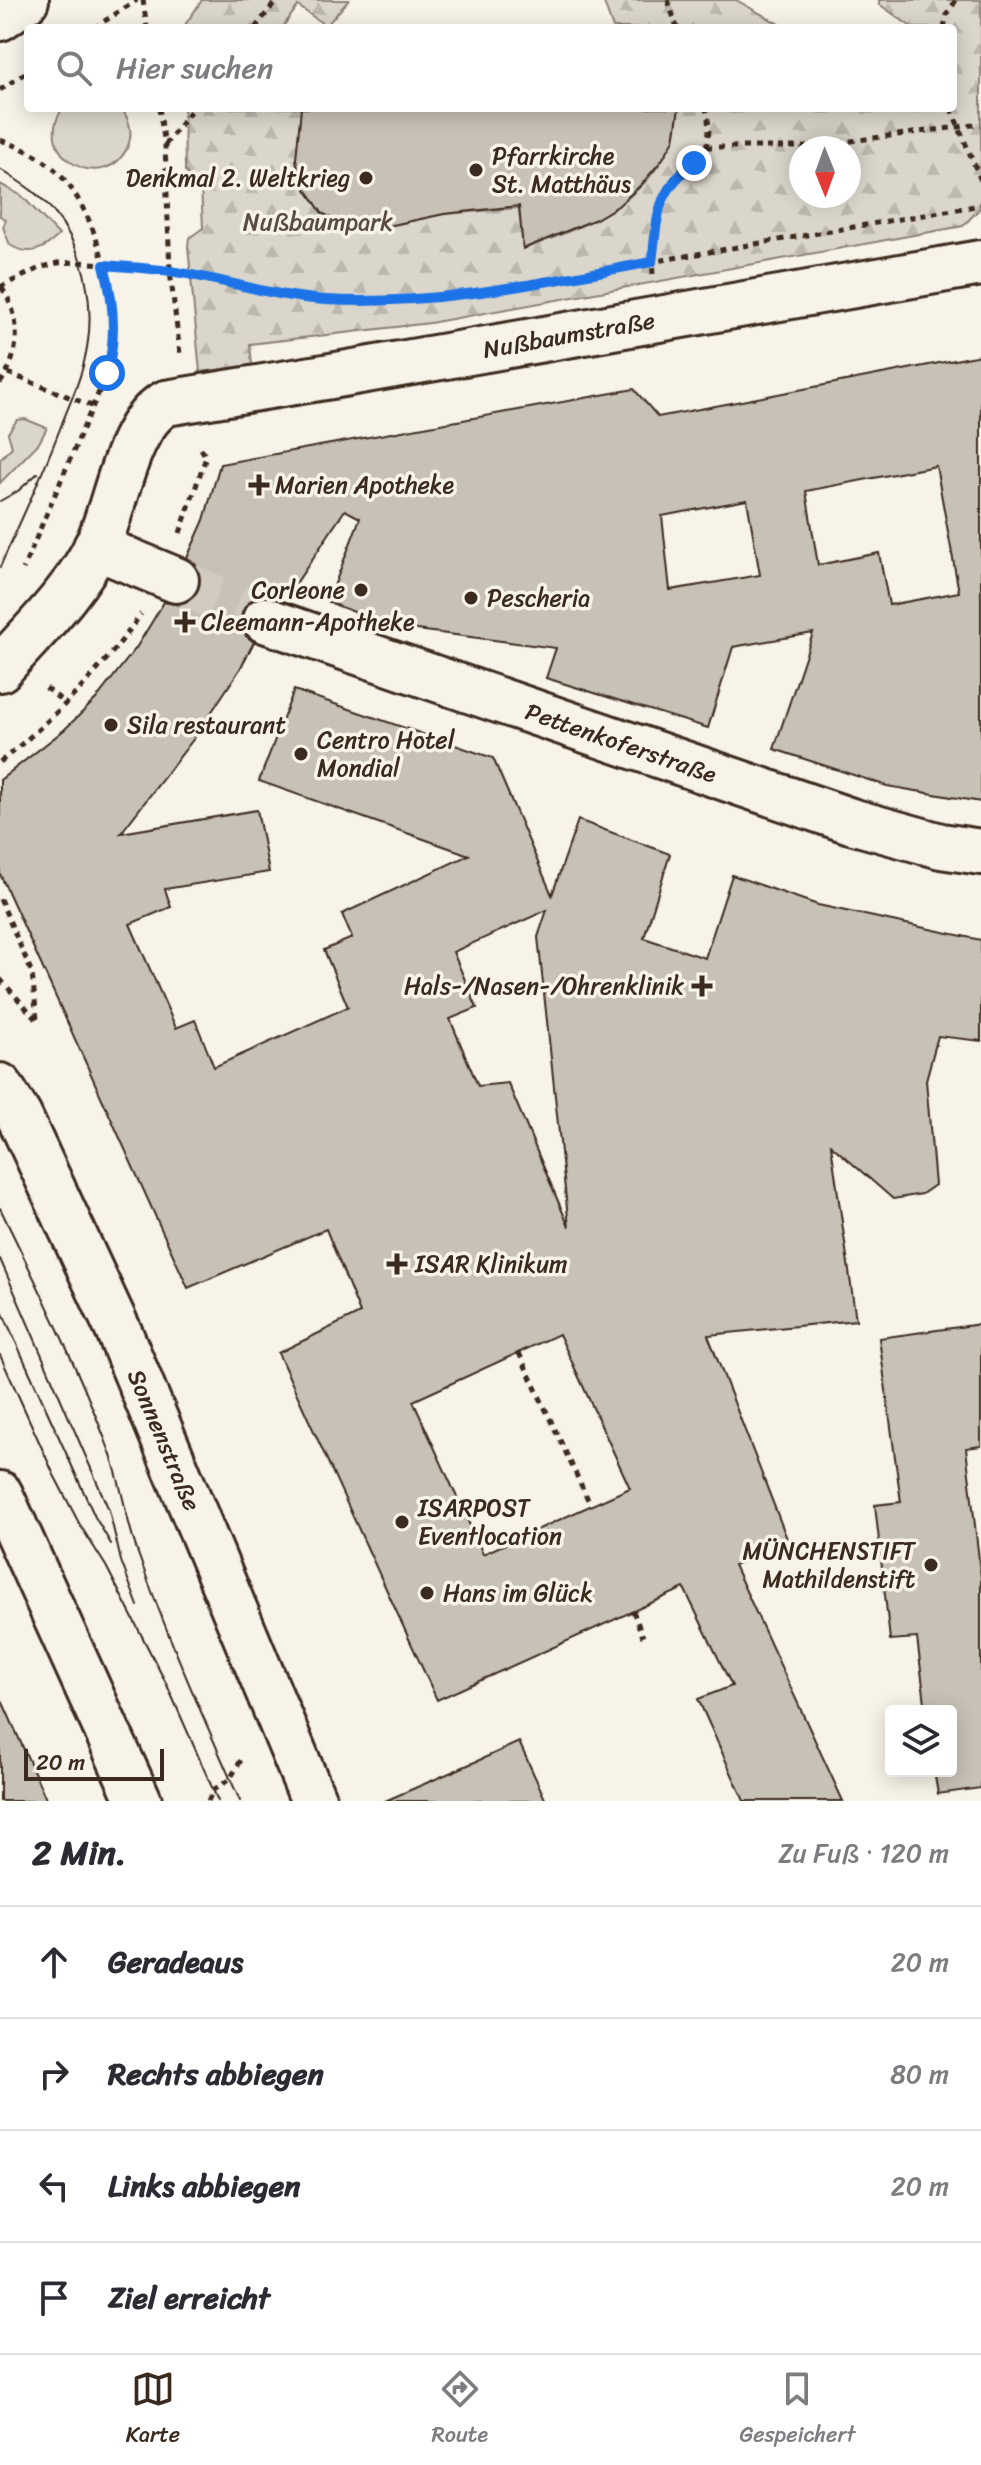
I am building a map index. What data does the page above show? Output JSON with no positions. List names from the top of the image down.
{
  "streets": {
    "street": ["Nußbaumstraße", "Pettenkoferstraße", "Sonnenstraße"]
  },
  "parks": ["Nußbaumpark"],
  "places": {
    "other": [
      "Pfarrkirche St. Matthäus",
      "Denkmal 2. Weltkrieg",
      "Corleone",
      "Pescheria",
      "Sila restaurant",
      "Centro Hotel Mondial",
      "ISARPOST Eventlocation",
      "MÜNCHENSTIFT Mathildenstift",
      "Hans im Glück"
    ],
    "health": [
      "Marien Apotheke",
      "Cleemann-Apotheke",
      "Hals-/Nasen-/Ohrenklinik",
      "ISAR Klinikum"
    ]
  },
  "scale_bar": "20 m",
  "north": "bottom",
  "page": {
    "search": "Hier suchen",
    "scale": "20 m",
    "heading": ["2 Min.", "Zu Fuß · 120 m"],
    "list": [
      ["Geradeaus", "20 m"],
      ["Rechts abbiegen", "80 m"],
      ["Links abbiegen", "20 m"],
      "Ziel erreicht"
    ],
    "nav": ["Karte", "Route", "Gespeichert"]
  }
}
